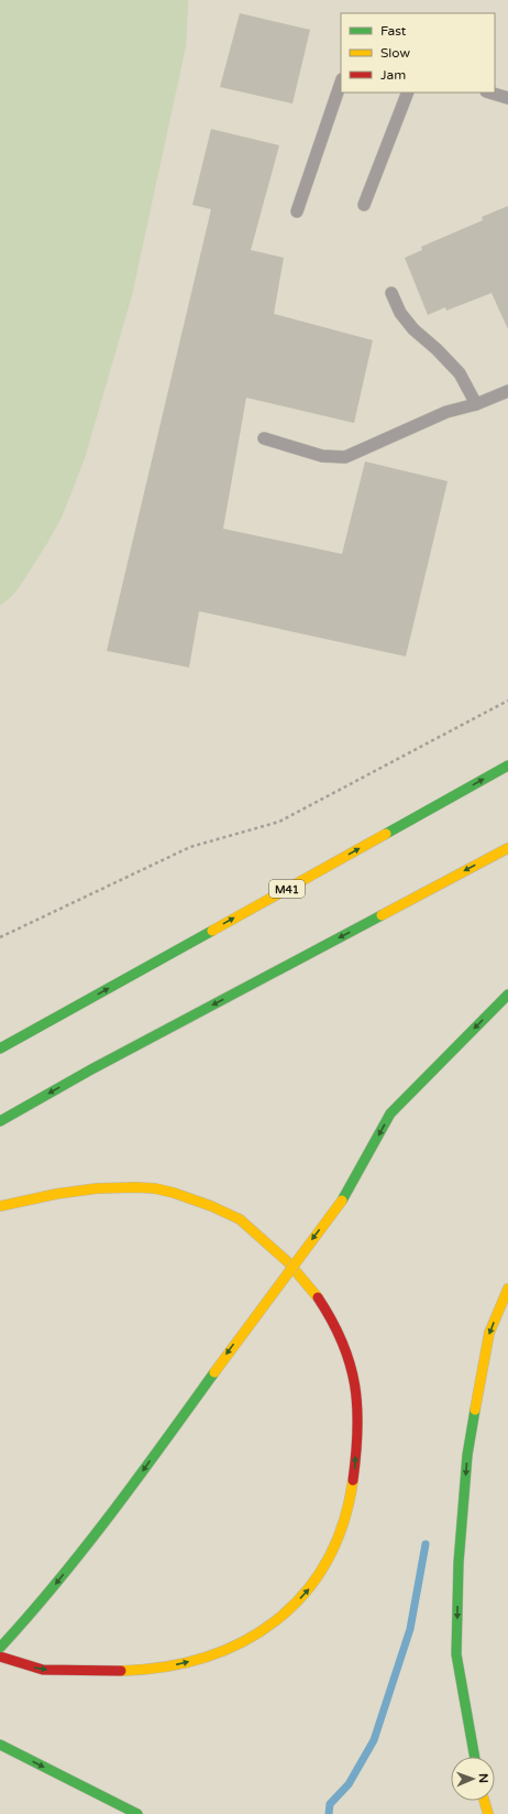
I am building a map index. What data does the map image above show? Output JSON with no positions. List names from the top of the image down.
{
  "streets": {
    "highway": ["M41"]
  },
  "legend": ["Fast", "Slow", "Jam"],
  "north": "right"
}
